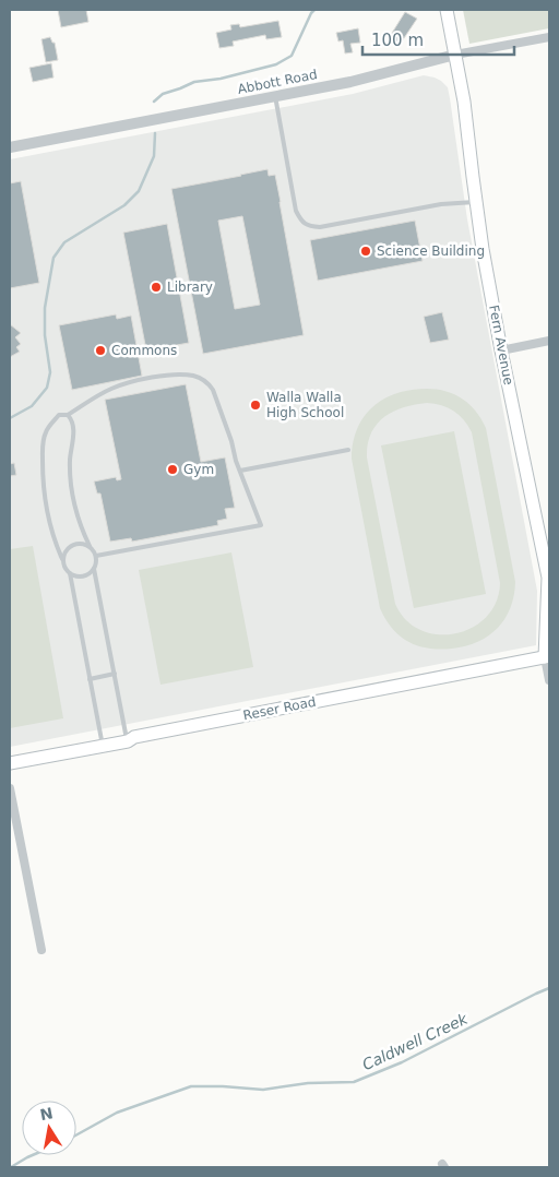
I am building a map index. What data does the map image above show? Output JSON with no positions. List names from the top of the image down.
{
  "streets": {
    "main road": ["Fern Avenue", "Reser Road"],
    "street": ["Abbott Road"]
  },
  "crossings": [
    ["Abbott Road", "Fern Avenue"],
    ["Fern Avenue", "Reser Road"]
  ],
  "water": ["Caldwell Creek"],
  "places": [
    "Science Building",
    "Library",
    "Commons",
    "Walla Walla High School",
    "Gym"
  ],
  "scale_bar": "100 m",
  "north": "top"
}
